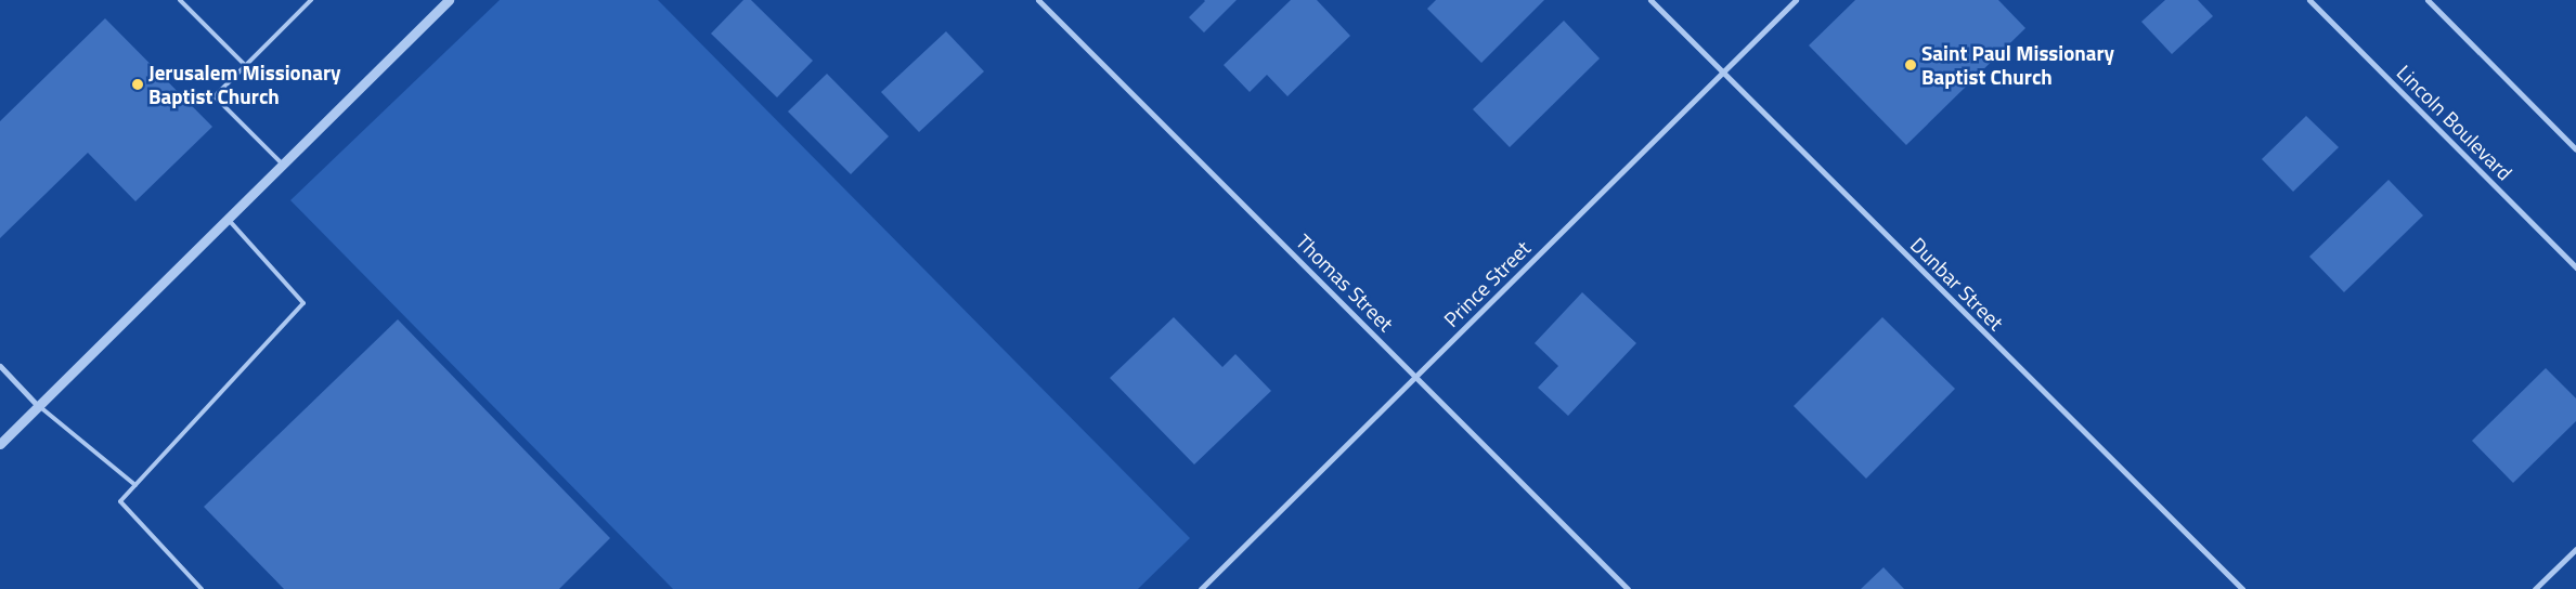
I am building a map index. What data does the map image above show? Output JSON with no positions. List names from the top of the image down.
{
  "streets": {
    "street": [
      "Lincoln Boulevard",
      "Thomas Street",
      "Prince Street",
      "Dunbar Street"
    ]
  },
  "crossings": [
    ["Thomas Street", "Prince Street"],
    ["Prince Street", "Dunbar Street"]
  ],
  "places": ["Saint Paul Missionary Baptist Church", "Jerusalem Missionary Baptist Church"]
}
